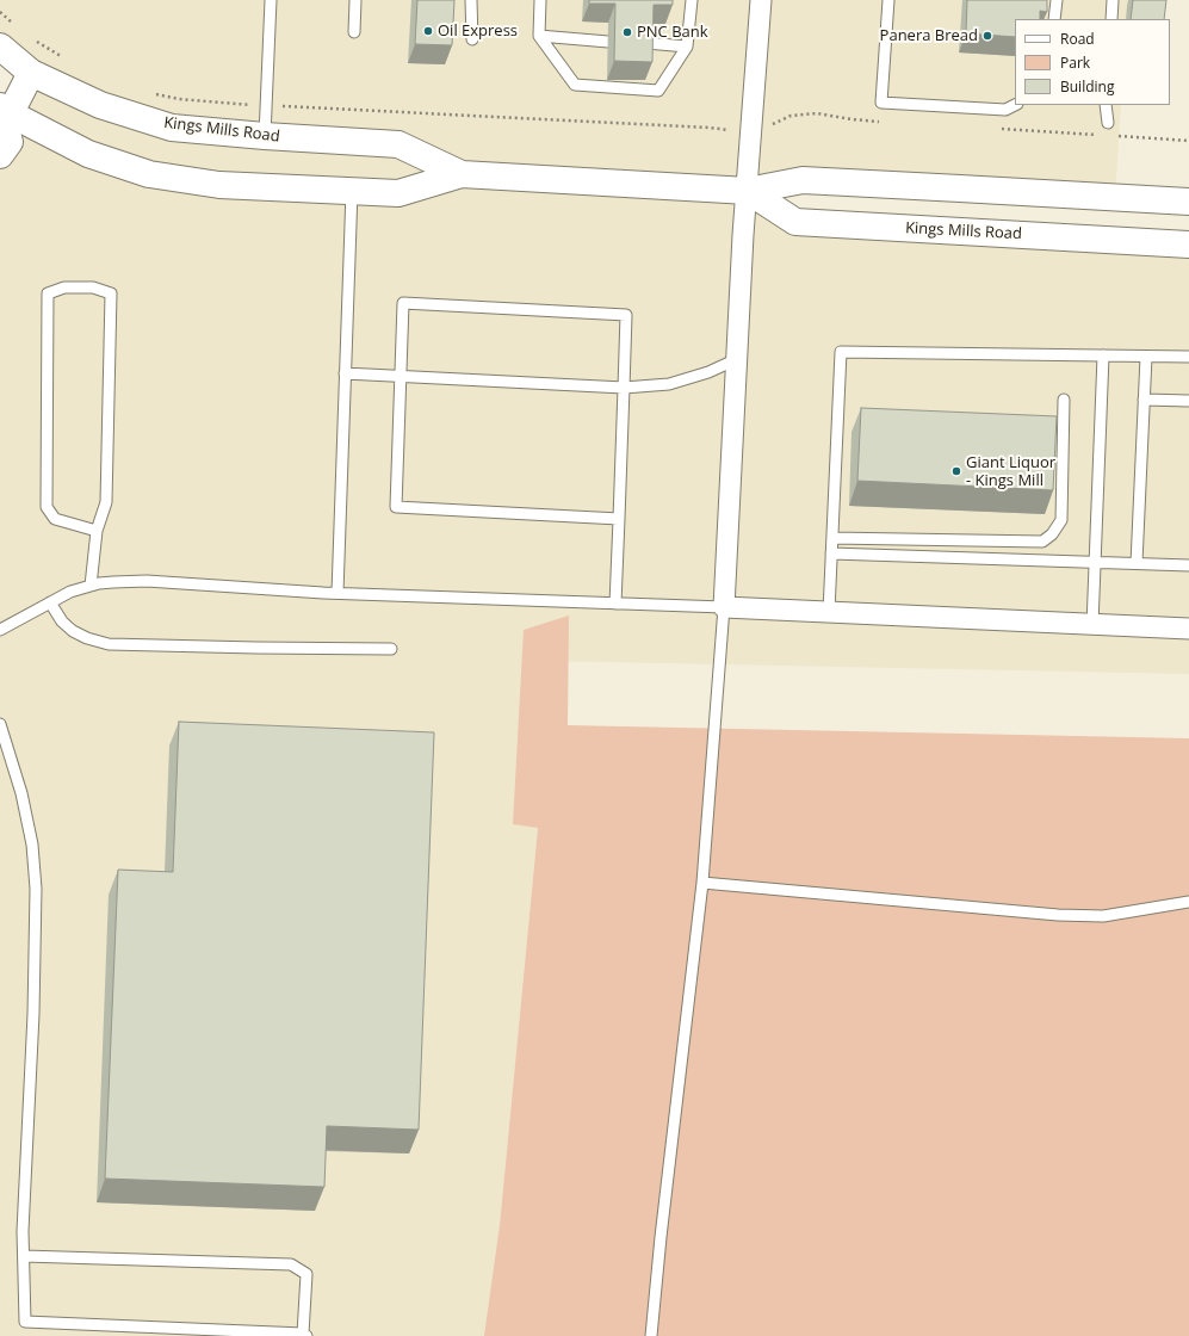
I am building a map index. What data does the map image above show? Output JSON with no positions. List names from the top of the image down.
{
  "streets": {
    "main road": ["Kings Mills Road"]
  },
  "places": [
    "Oil Express",
    "PNC Bank",
    "Panera Bread",
    "Giant Liquor - Kings Mill"
  ],
  "legend": ["Road", "Park", "Building"]
}
